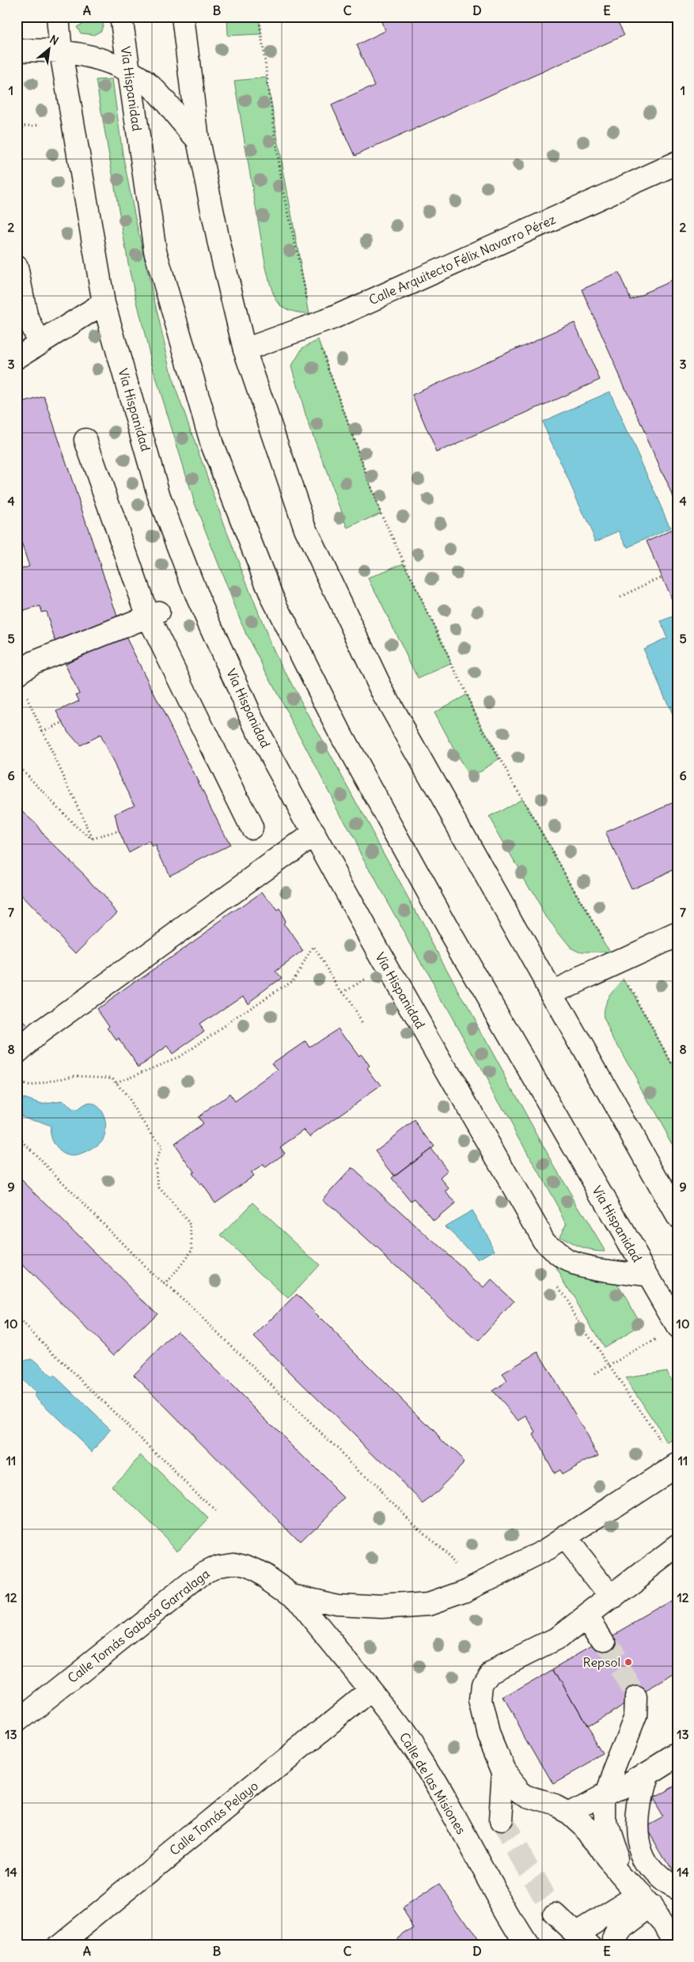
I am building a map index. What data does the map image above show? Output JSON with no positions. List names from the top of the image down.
{
  "streets": {
    "main road": [
      "Vía Hispanidad",
      "Calle Arquitecto Félix Navarro Pérez",
      "Calle Tomás Gabasa Garralaga",
      "Calle de las Misiones",
      "Calle Tomás Pelayo"
    ]
  },
  "crossings": [
    ["Calle Tomás Gabasa Garralaga", "Calle de las Misiones"],
    ["Calle de las Misiones", "Calle Tomás Pelayo"]
  ],
  "places": ["Repsol"],
  "north": "top right",
  "grid": {
    "columns": [
      "A",
      "B",
      "C",
      "D",
      "E"
    ],
    "rows": [
      "1",
      "2",
      "3",
      "4",
      "5",
      "6",
      "7",
      "8",
      "9",
      "10",
      "11",
      "12",
      "13",
      "14"
    ]
  }
}
